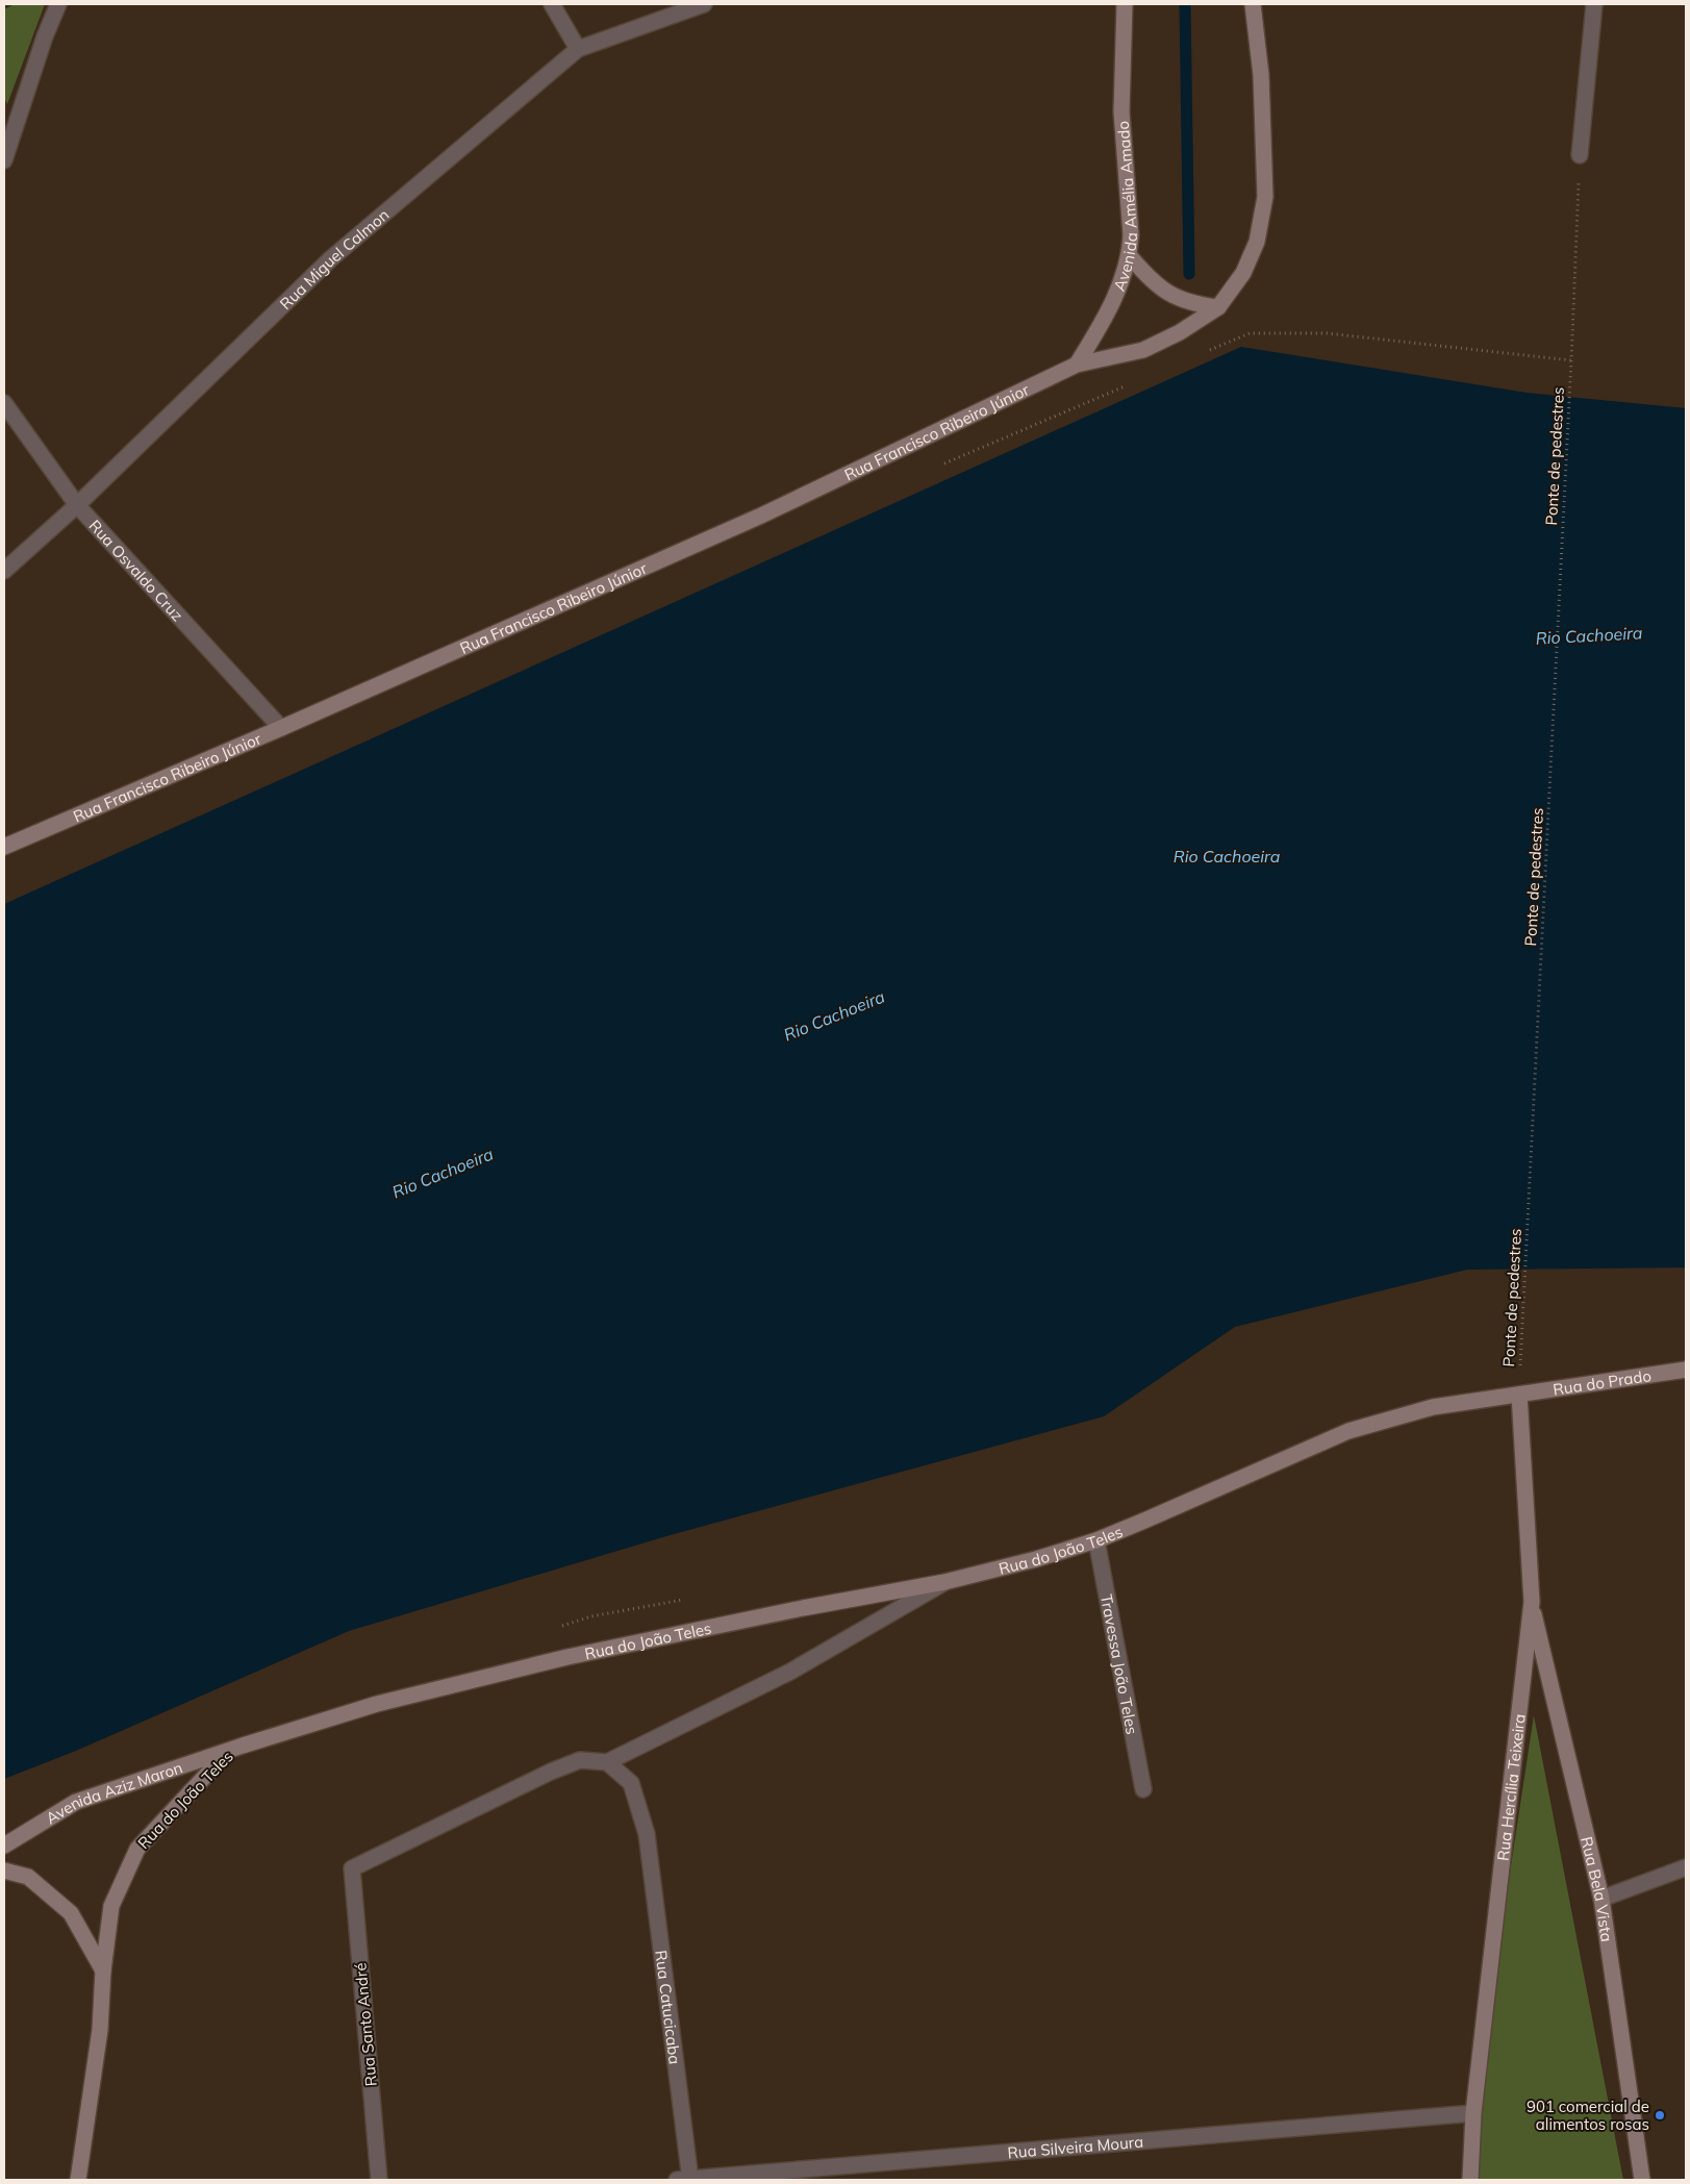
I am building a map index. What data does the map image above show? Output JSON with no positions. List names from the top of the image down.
{
  "streets": {
    "main road": [
      "Avenida Amélia Amado",
      "Rua Francisco Ribeiro Júnior",
      "Rua do Prado",
      "Rua do João Teles",
      "Rua Hercília Teixeira",
      "Avenida Aziz Maron",
      "Rua Bela Vista"
    ],
    "street": [
      "Rua Miguel Calmon",
      "Rua Osvaldo Cruz",
      "Travessa João Teles",
      "Rua Catucicaba",
      "Rua Santo André",
      "Rua Silveira Moura"
    ],
    "path": ["Ponte de pedestres"]
  },
  "crossings": [
    ["Avenida Amélia Amado", "Rua Francisco Ribeiro Júnior"],
    ["Rua Miguel Calmon", "Rua Osvaldo Cruz"],
    ["Rua Francisco Ribeiro Júnior", "Rua Osvaldo Cruz"],
    ["Ponte de pedestres", "Rua do Prado"],
    ["Ponte de pedestres", "Rua do João Teles"],
    ["Ponte de pedestres", "Rua Hercília Teixeira"],
    ["Rua do Prado", "Rua do João Teles"],
    ["Rua do Prado", "Rua Hercília Teixeira"],
    ["Rua do João Teles", "Travessa João Teles"],
    ["Rua do João Teles", "Rua Hercília Teixeira"],
    ["Rua do João Teles", "Avenida Aziz Maron"],
    ["Rua Hercília Teixeira", "Rua Bela Vista"],
    ["Rua Hercília Teixeira", "Rua Silveira Moura"],
    ["Rua Catucicaba", "Rua Santo André"],
    ["Rua Catucicaba", "Rua Silveira Moura"]
  ],
  "water": ["Rio Cachoeira"],
  "places": ["901 comercial de alimentos rosas"]
}
